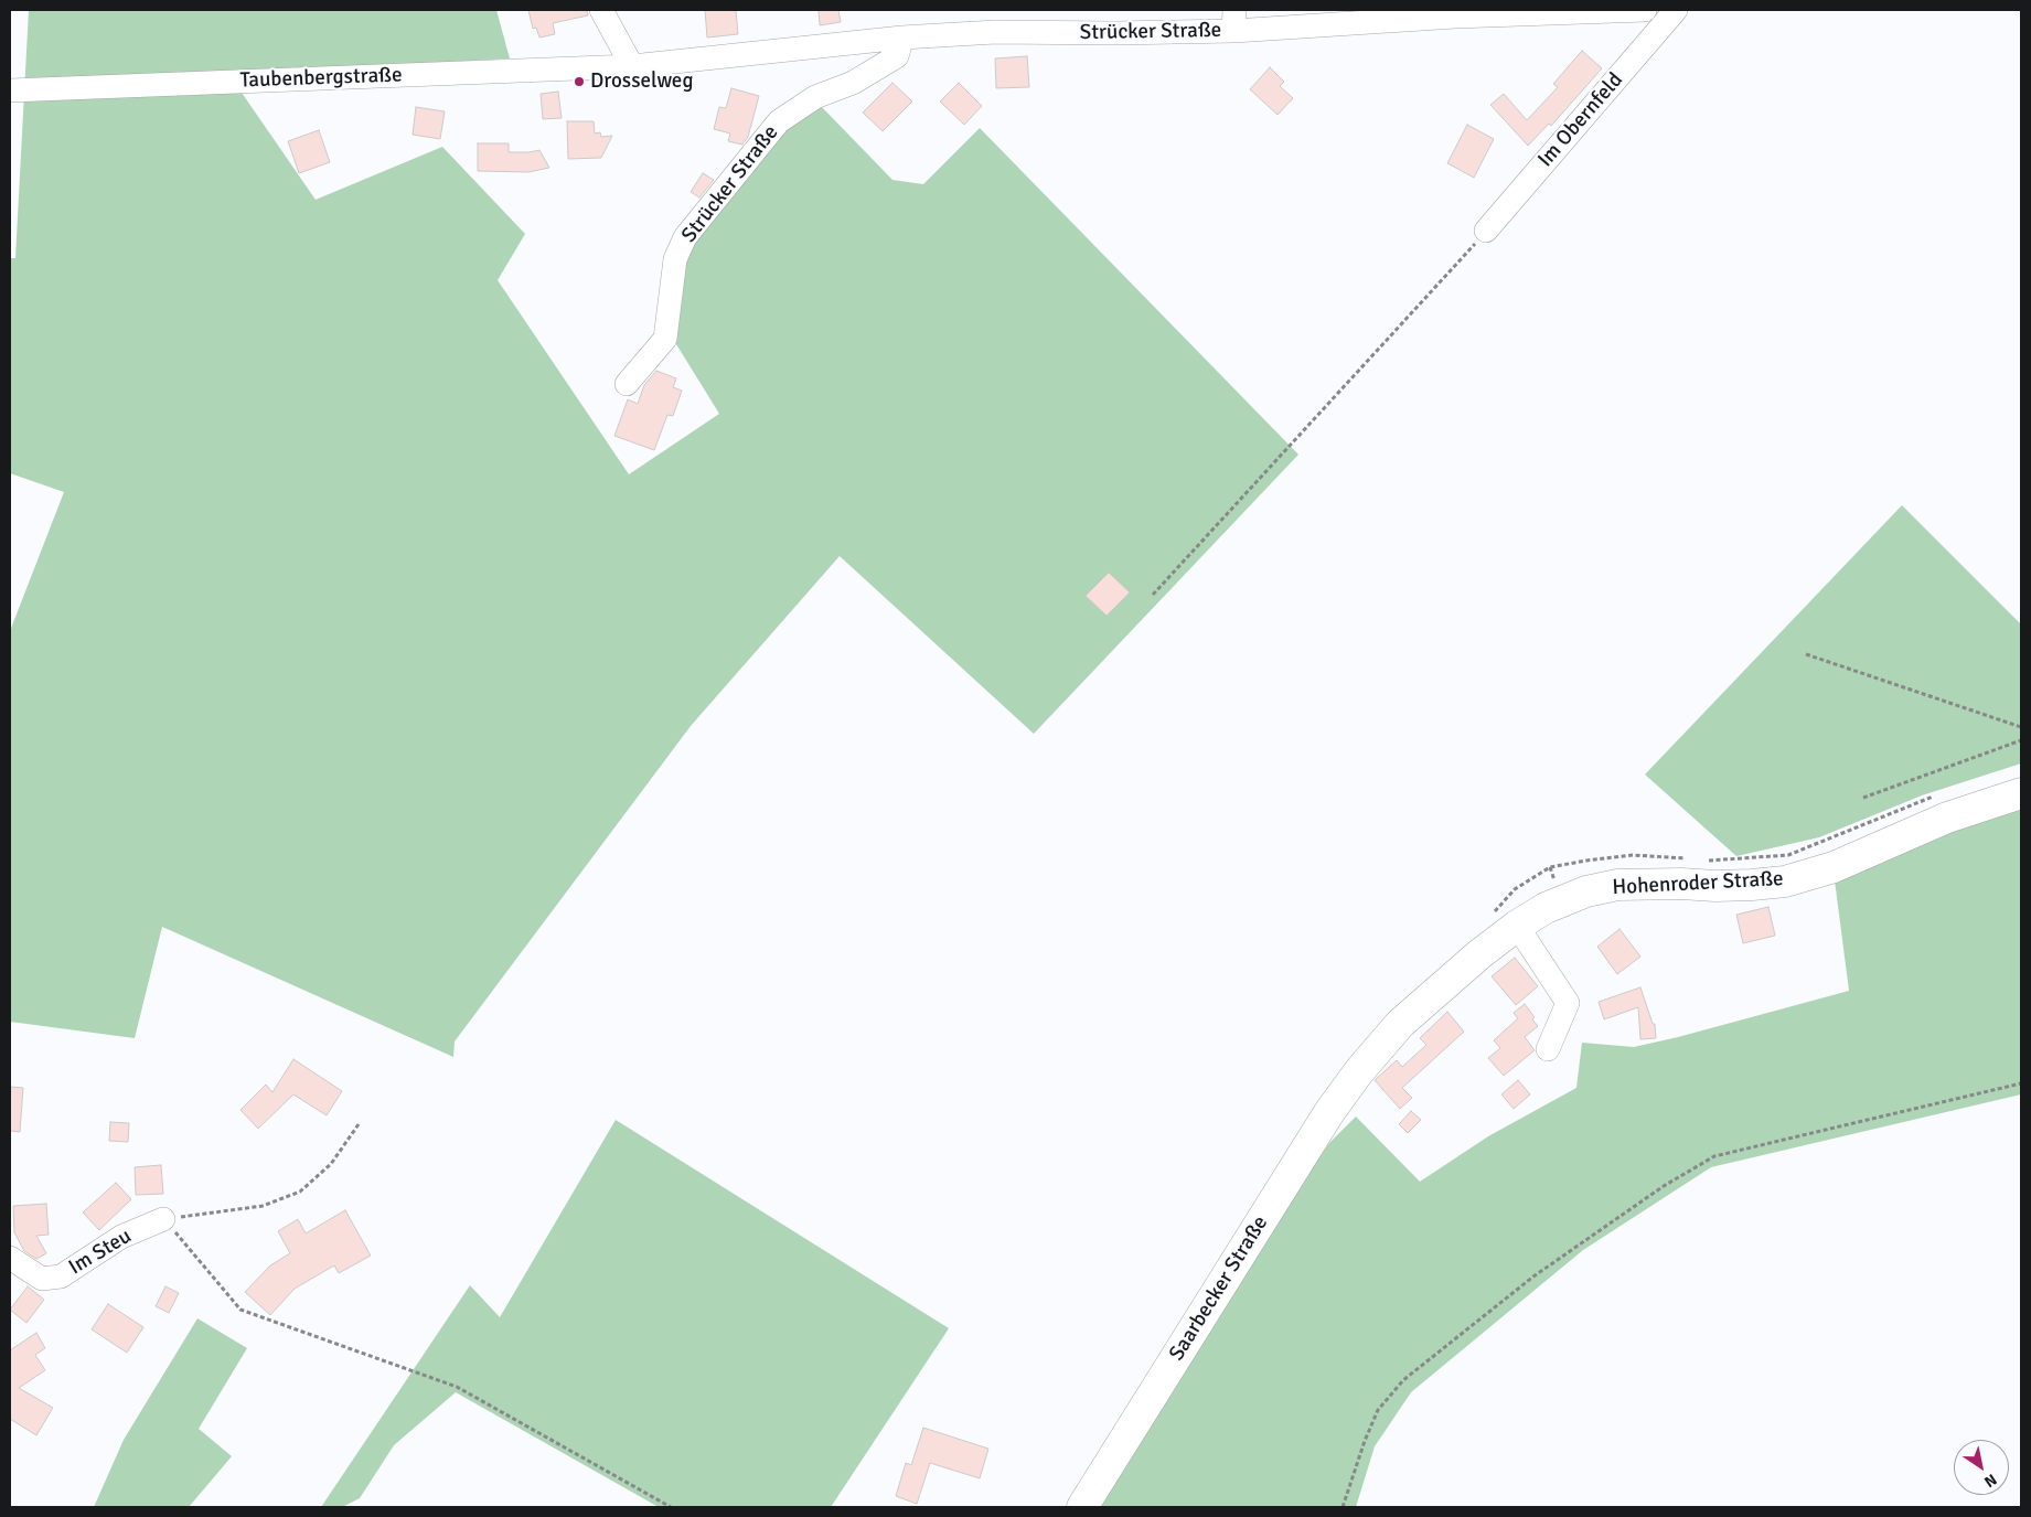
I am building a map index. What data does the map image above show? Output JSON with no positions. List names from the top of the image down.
{
  "streets": {
    "main road": ["Hohenroder Straße", "Saarbecker Straße"],
    "street": [
      "Strücker Straße",
      "Taubenbergstraße",
      "Im Obernfeld",
      "Im Steu"
    ]
  },
  "crossings": [
    ["Strücker Straße", "Taubenbergstraße"],
    ["Hohenroder Straße", "Saarbecker Straße"]
  ],
  "places": ["Drosselweg"],
  "north": "bottom right"
}
